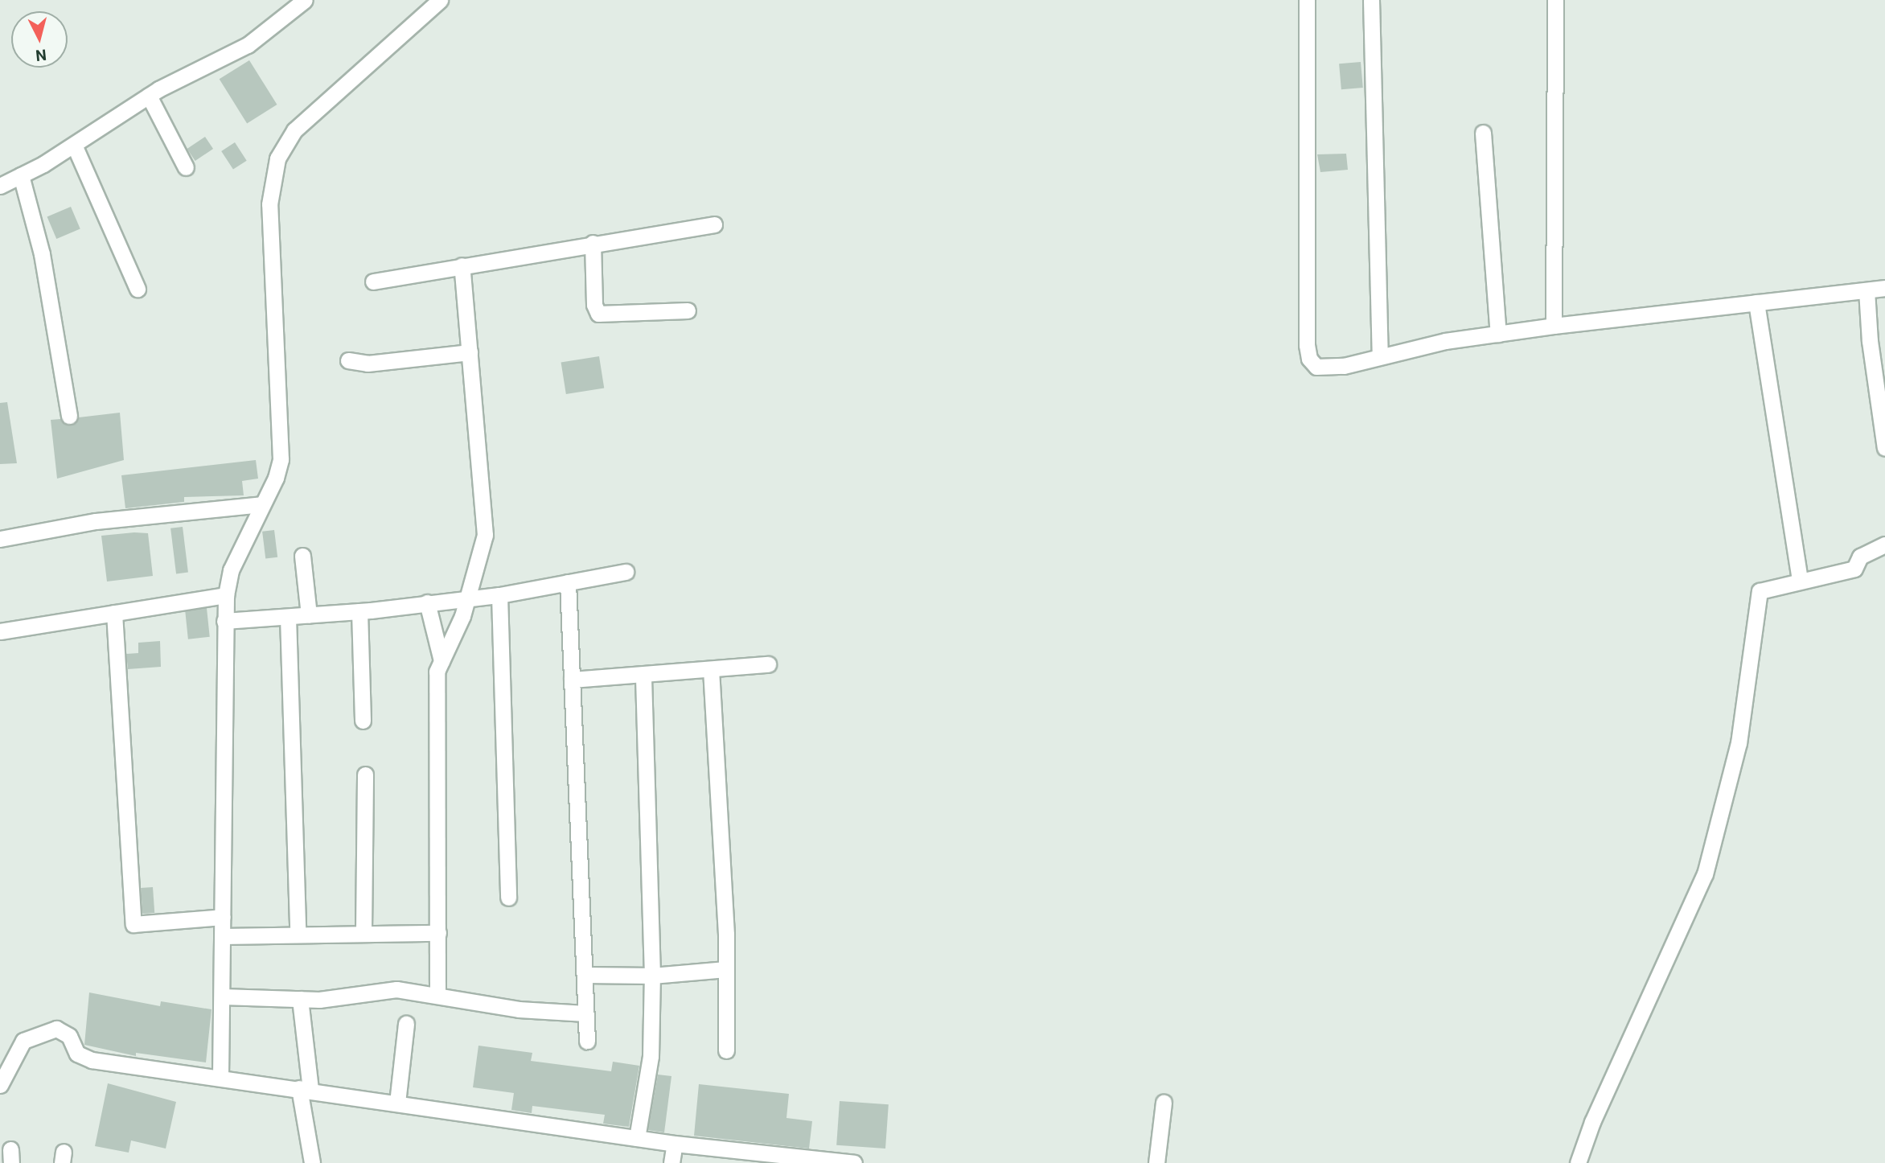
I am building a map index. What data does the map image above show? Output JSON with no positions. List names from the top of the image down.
{
  "north": "bottom"
}
